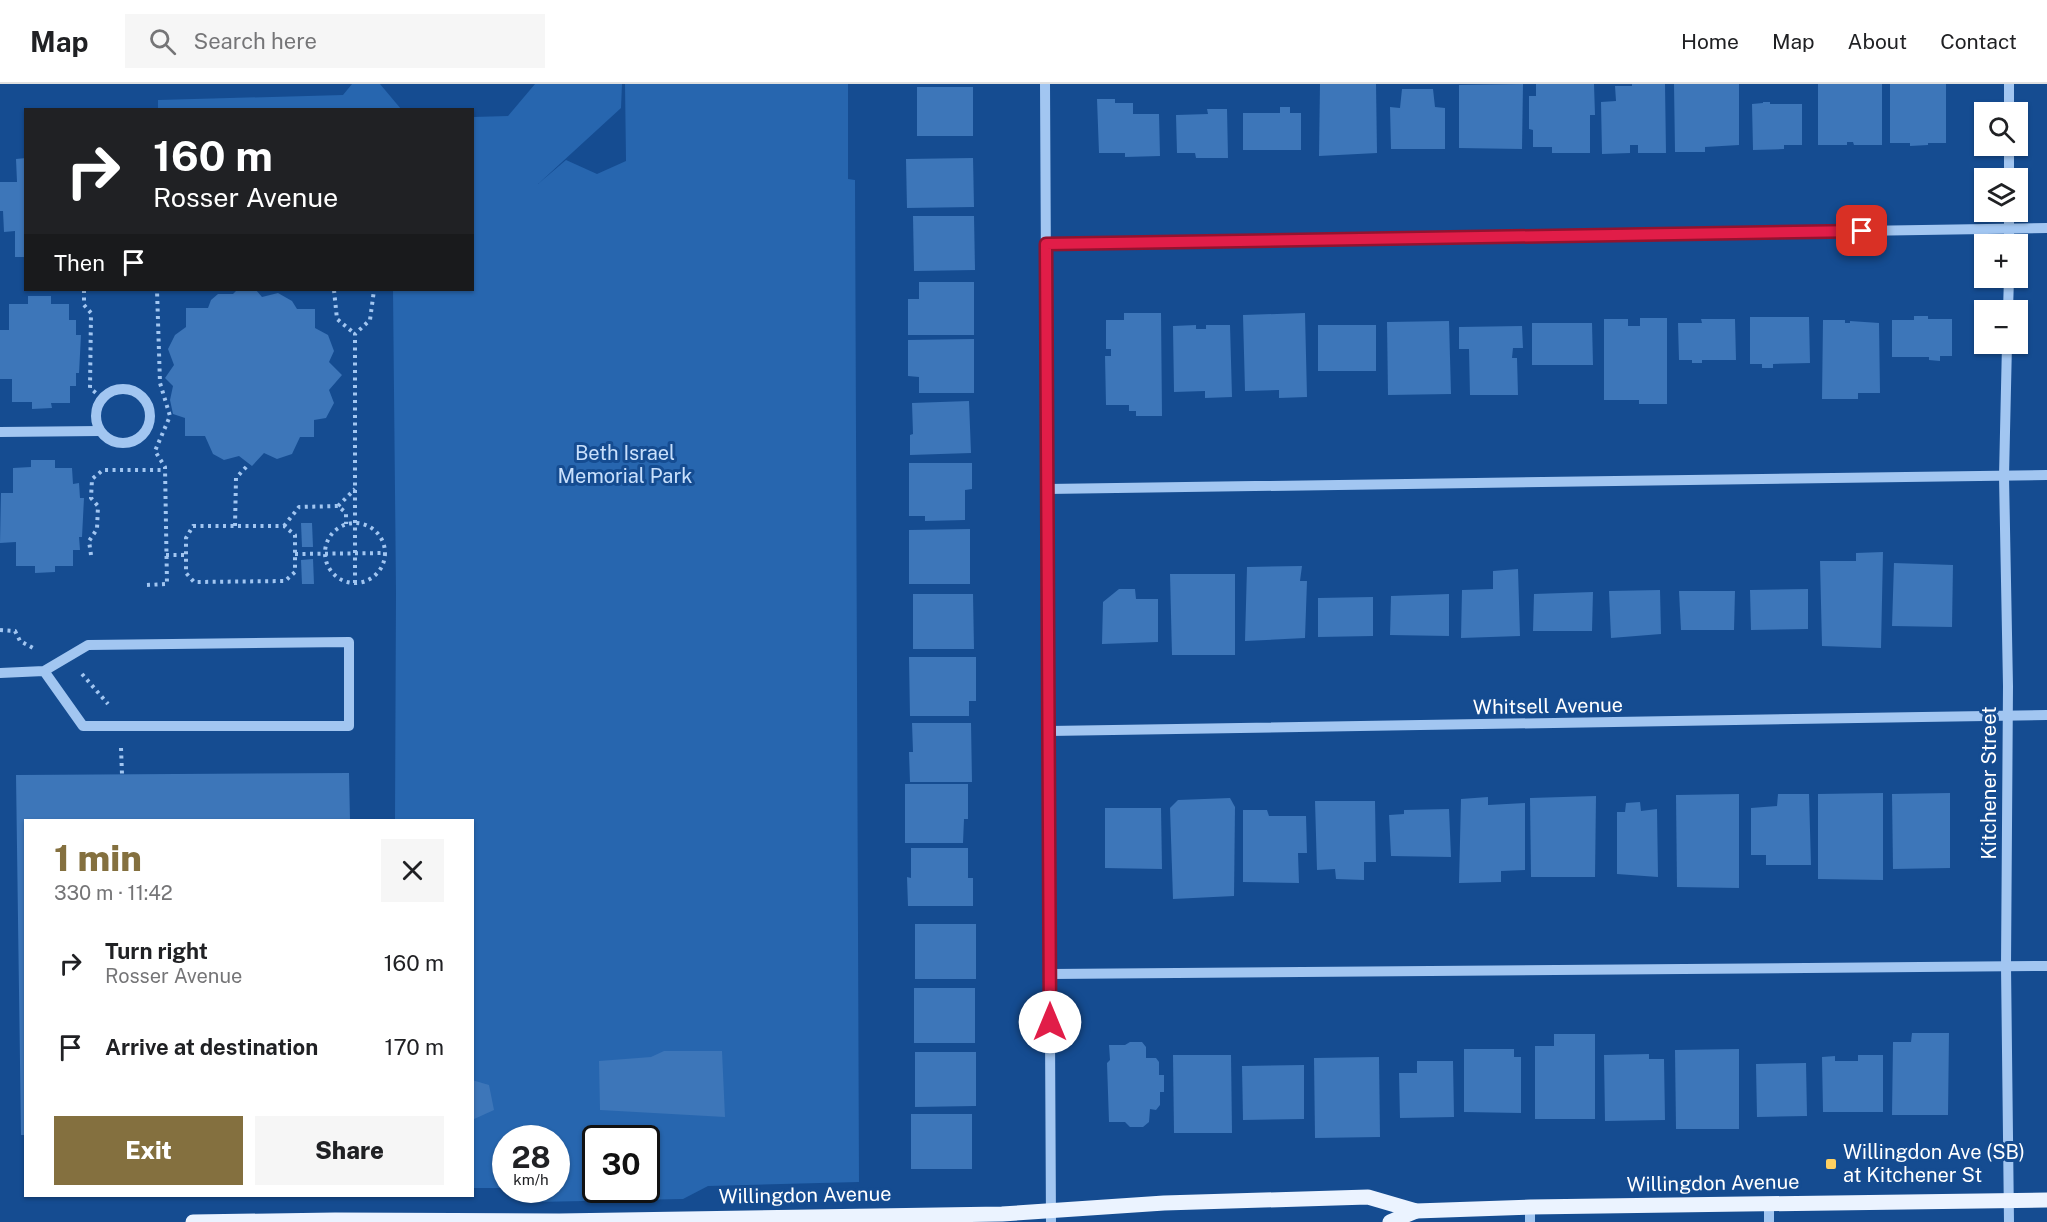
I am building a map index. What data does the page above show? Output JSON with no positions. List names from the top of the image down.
{
  "streets": {
    "main road": ["Willingdon Avenue"],
    "street": ["Whitsell Avenue", "Kitchener Street"]
  },
  "crossings": [
    ["Whitsell Avenue", "Kitchener Street"],
    ["Kitchener Street", "Willingdon Avenue"]
  ],
  "parks": ["Beth Israel Memorial Park"],
  "places": {
    "transit": ["Willingdon Ave (SB) at Kitchener St"]
  },
  "page": {
    "header": "Map",
    "search": "Search here",
    "nav": [
      "Home",
      "Map",
      "About",
      "Contact"
    ],
    "map_buttons": ["+", "−"],
    "turn": ["160 m", "Rosser Avenue"],
    "then": "Then",
    "heading": ["1 min", "330 m · 11:42"],
    "list": [
      {
        "name": "Turn right",
        "note": "Rosser Avenue",
        "value": "160 m"
      },
      {
        "name": "Arrive at destination",
        "value": "170 m"
      }
    ],
    "buttons": ["Exit", "Share"],
    "speed": "28 km/h",
    "limit": "30"
  }
}
